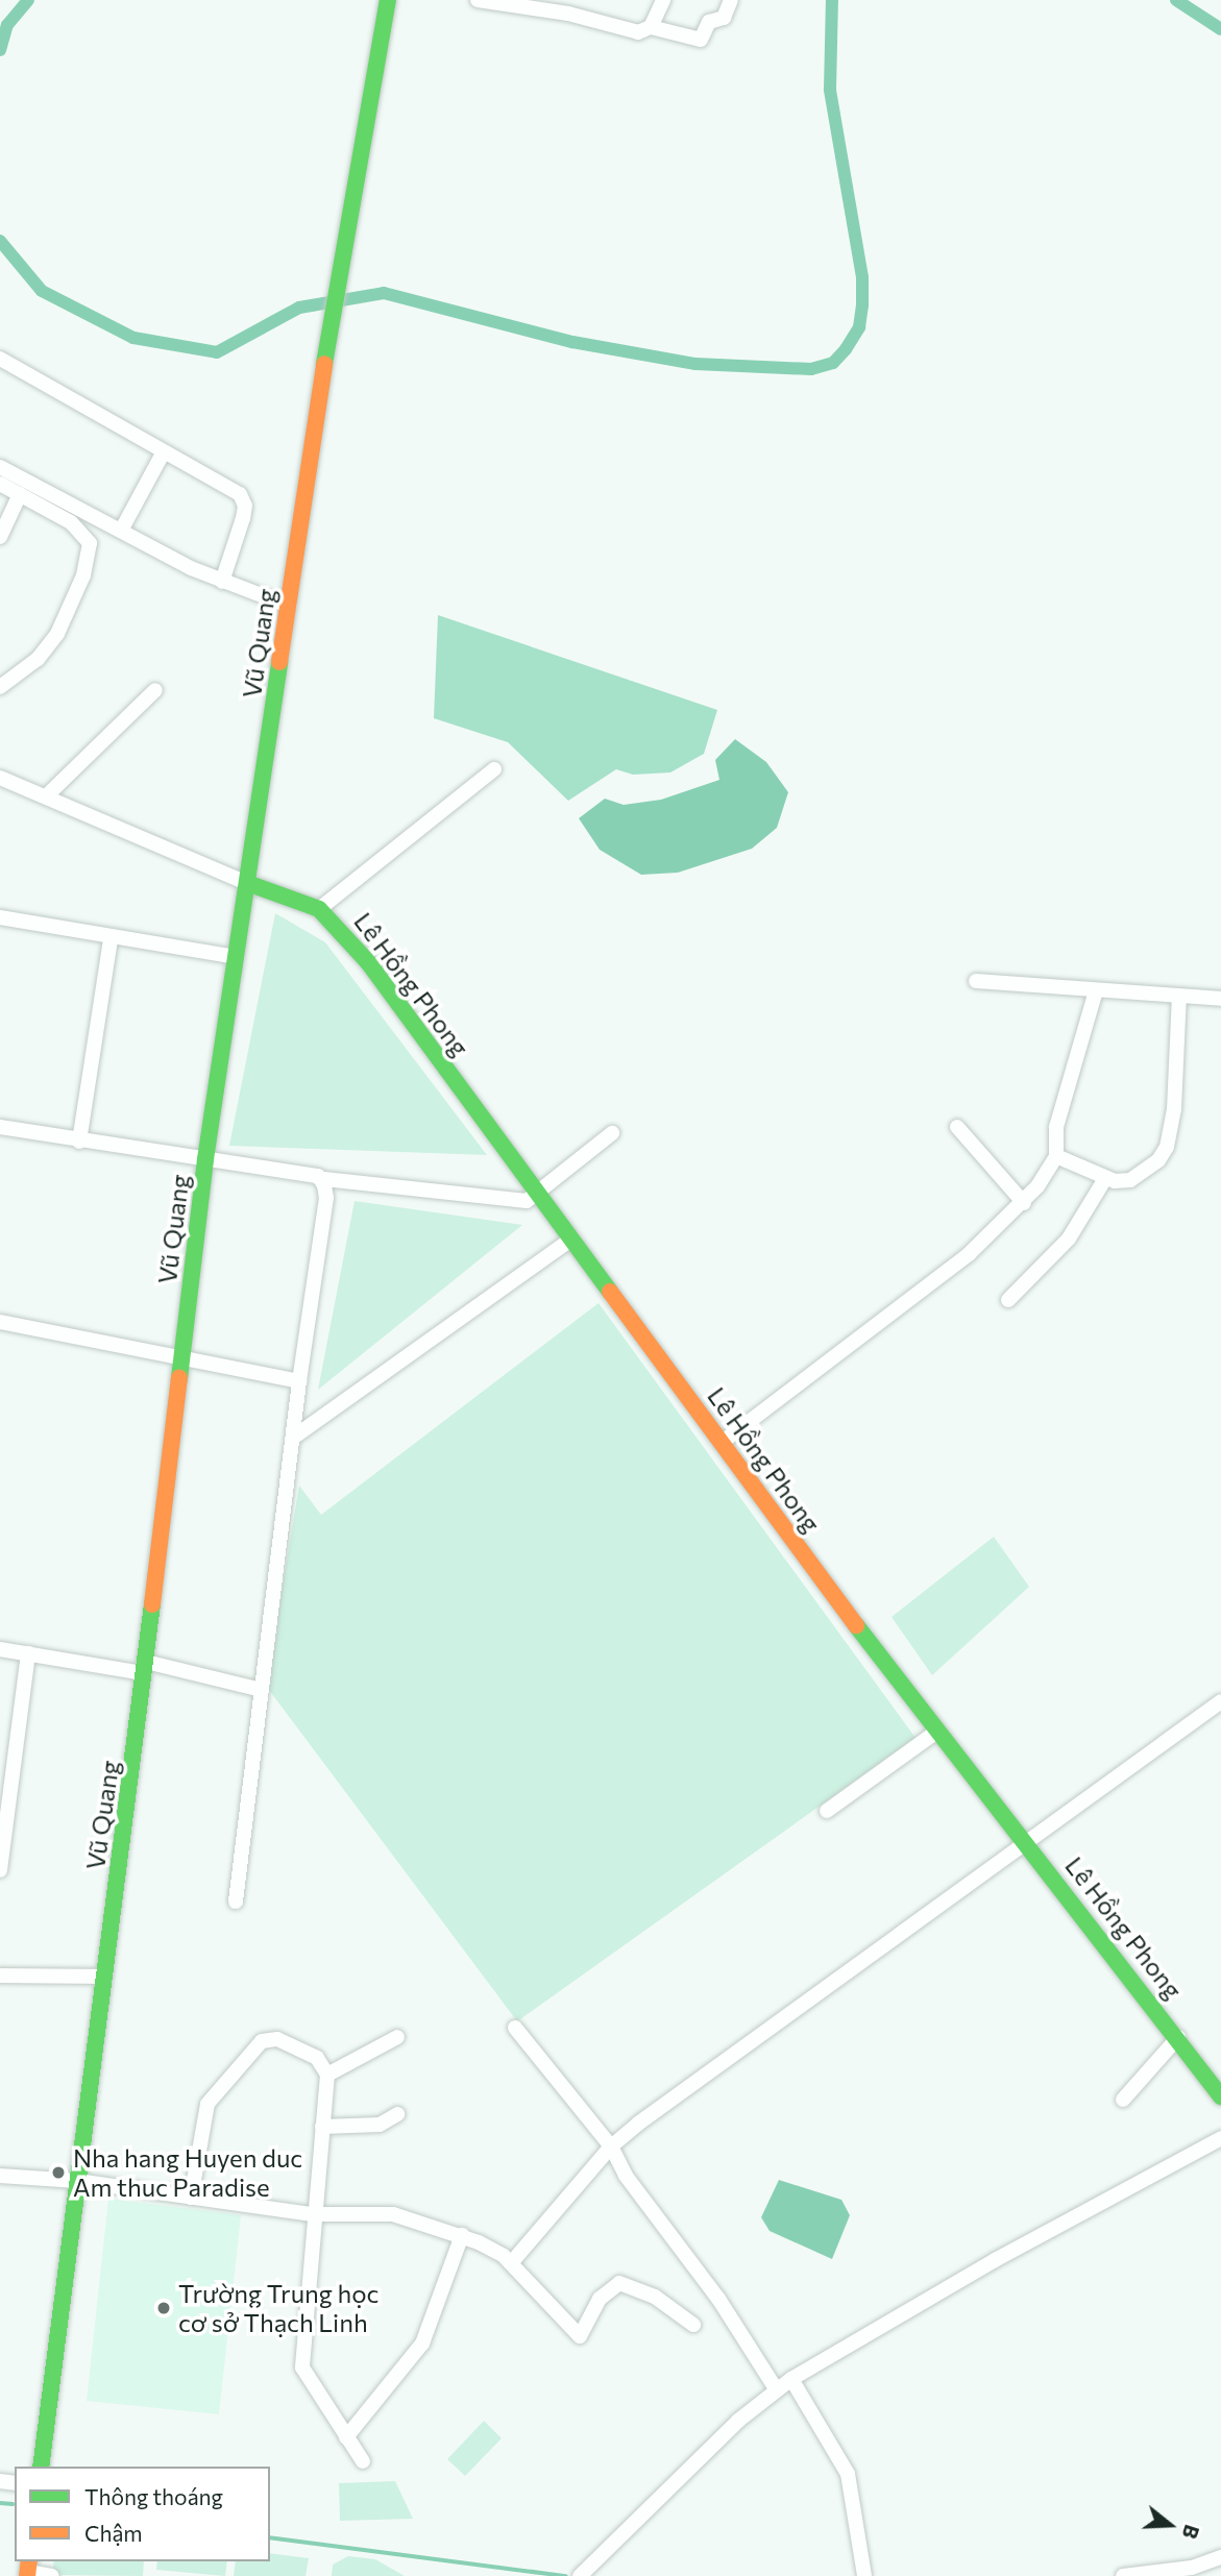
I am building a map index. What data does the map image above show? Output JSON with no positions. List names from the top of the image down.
{
  "streets": {
    "main road": ["Vũ Quang", "Lê Hồng Phong"]
  },
  "crossings": [
    ["Vũ Quang", "Lê Hồng Phong"]
  ],
  "places": ["Nha hang Huyen duc Am thuc Paradise", "Trường Trung học cơ sở Thạch Linh"],
  "legend": ["Thông thoáng", "Chậm"],
  "north": "right"
}
